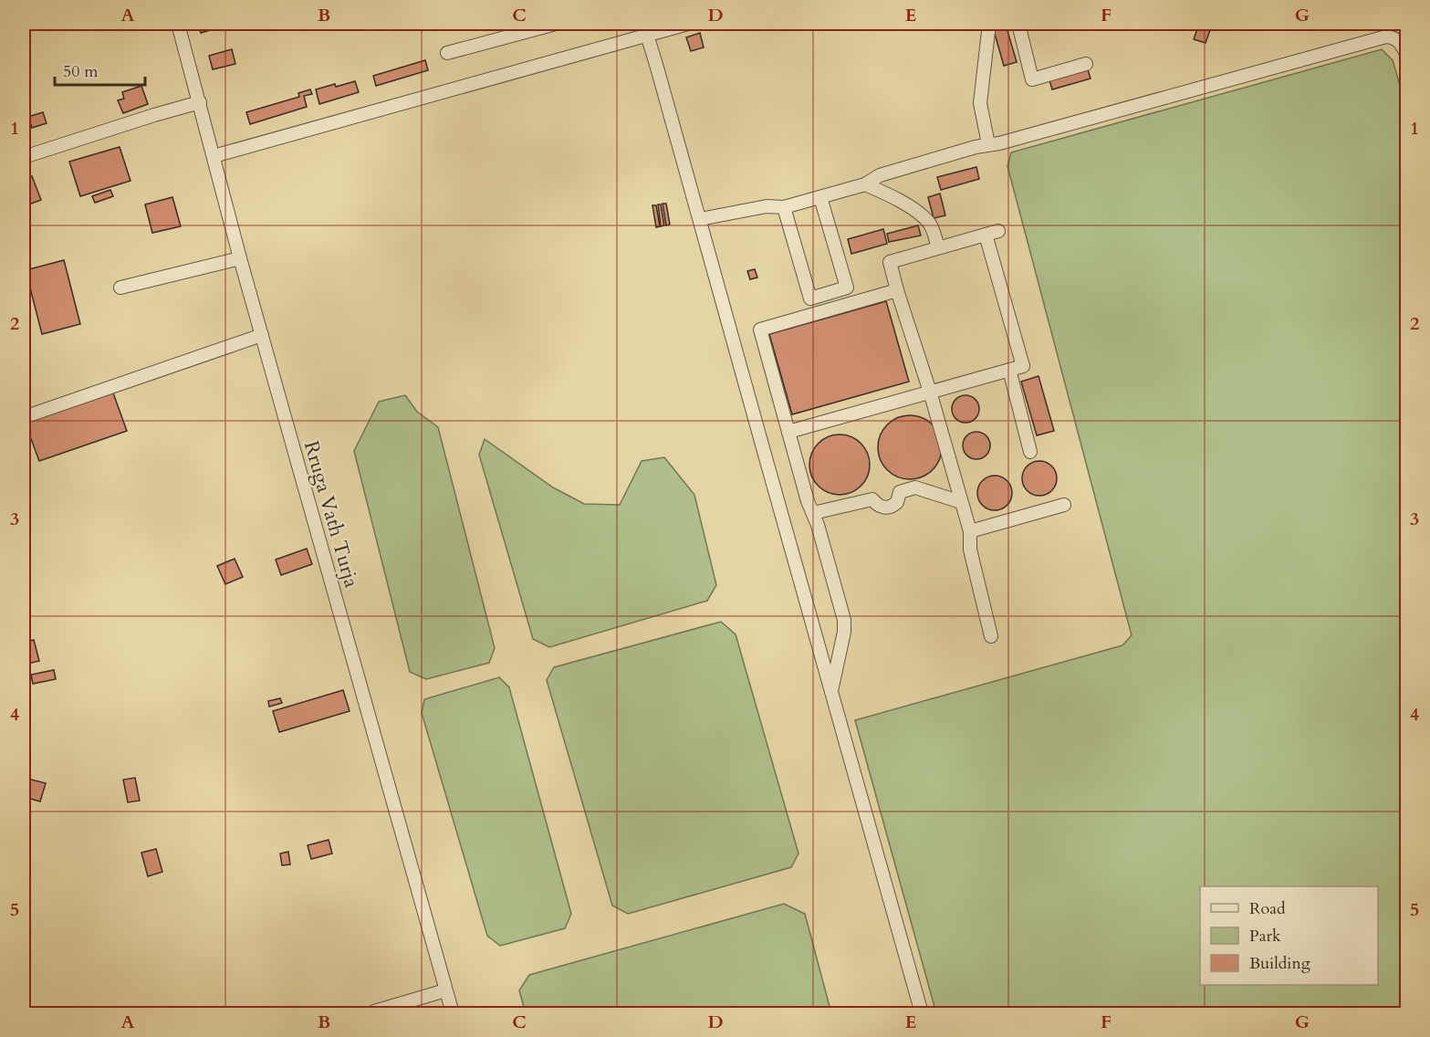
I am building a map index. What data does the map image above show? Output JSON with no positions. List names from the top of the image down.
{
  "streets": {
    "street": ["Rruga Vath Turja"]
  },
  "legend": ["Road", "Park", "Building"],
  "scale_bar": "50 m",
  "grid": {
    "columns": [
      "A",
      "B",
      "C",
      "D",
      "E",
      "F",
      "G"
    ],
    "rows": [
      "1",
      "2",
      "3",
      "4",
      "5"
    ]
  }
}
